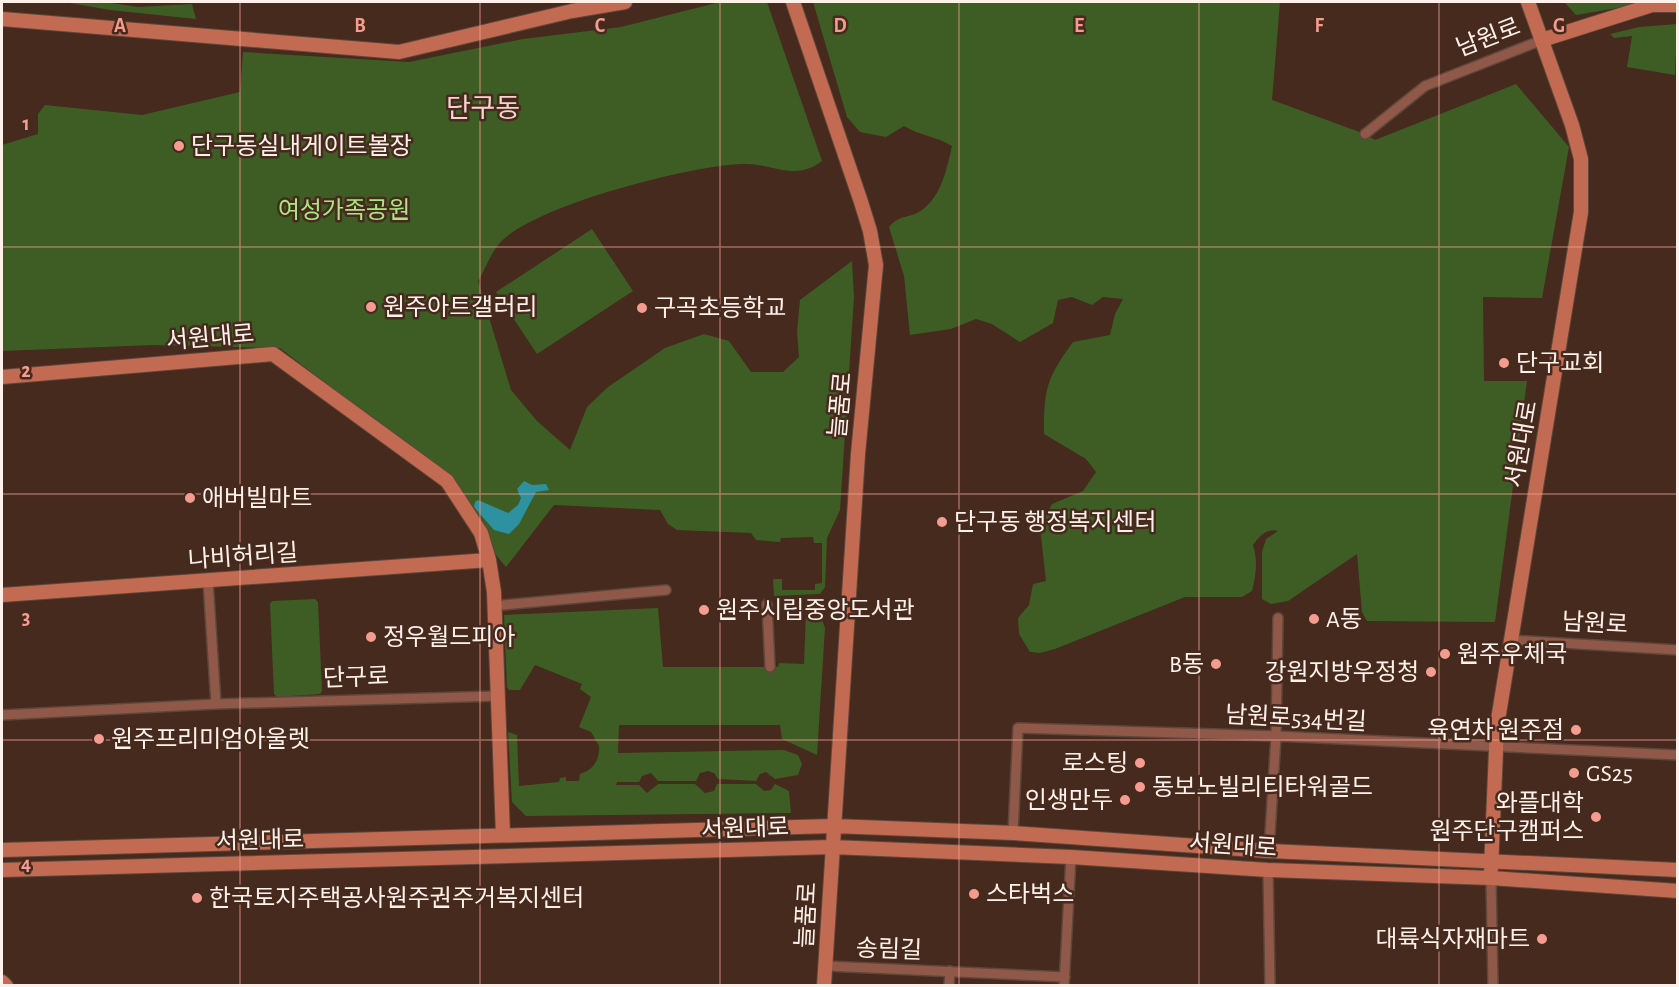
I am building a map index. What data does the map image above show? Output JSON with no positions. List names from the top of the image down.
{
  "streets": {
    "street": [
      "남원로",
      "서원대로",
      "늘품로",
      "나비허리길",
      "단구로",
      "남원로534번길",
      "송림길"
    ]
  },
  "crossings": [
    ["남원로", "서원대로"],
    ["서원대로", "늘품로"],
    ["서원대로", "나비허리길"],
    ["서원대로", "단구로"],
    ["서원대로", "남원로534번길"],
    ["서원대로", "송림길"],
    ["늘품로", "송림길"]
  ],
  "districts": ["단구동"],
  "parks": ["여성가족공원"],
  "places": [
    "단구동실내게이트볼장",
    "원주아트갤러리",
    "구곡초등학교",
    "단구교회",
    "애버빌마트",
    "단구동 행정복지센터",
    "원주시립중앙도서관",
    "A동",
    "정우월드피아",
    "원주우체국",
    "B동",
    "강원지방우정청",
    "육연차 원주점",
    "원주프리미엄아울렛",
    "로스팅",
    "GS25",
    "동보노빌리티타워골드",
    "인생만두",
    "와플대학 원주단구캠퍼스",
    "스타벅스",
    "한국토지주택공사원주권주거복지센터",
    "대륙식자재마트"
  ],
  "grid": {
    "columns": [
      "A",
      "B",
      "C",
      "D",
      "E",
      "F",
      "G"
    ],
    "rows": [
      "1",
      "2",
      "3",
      "4"
    ]
  }
}
